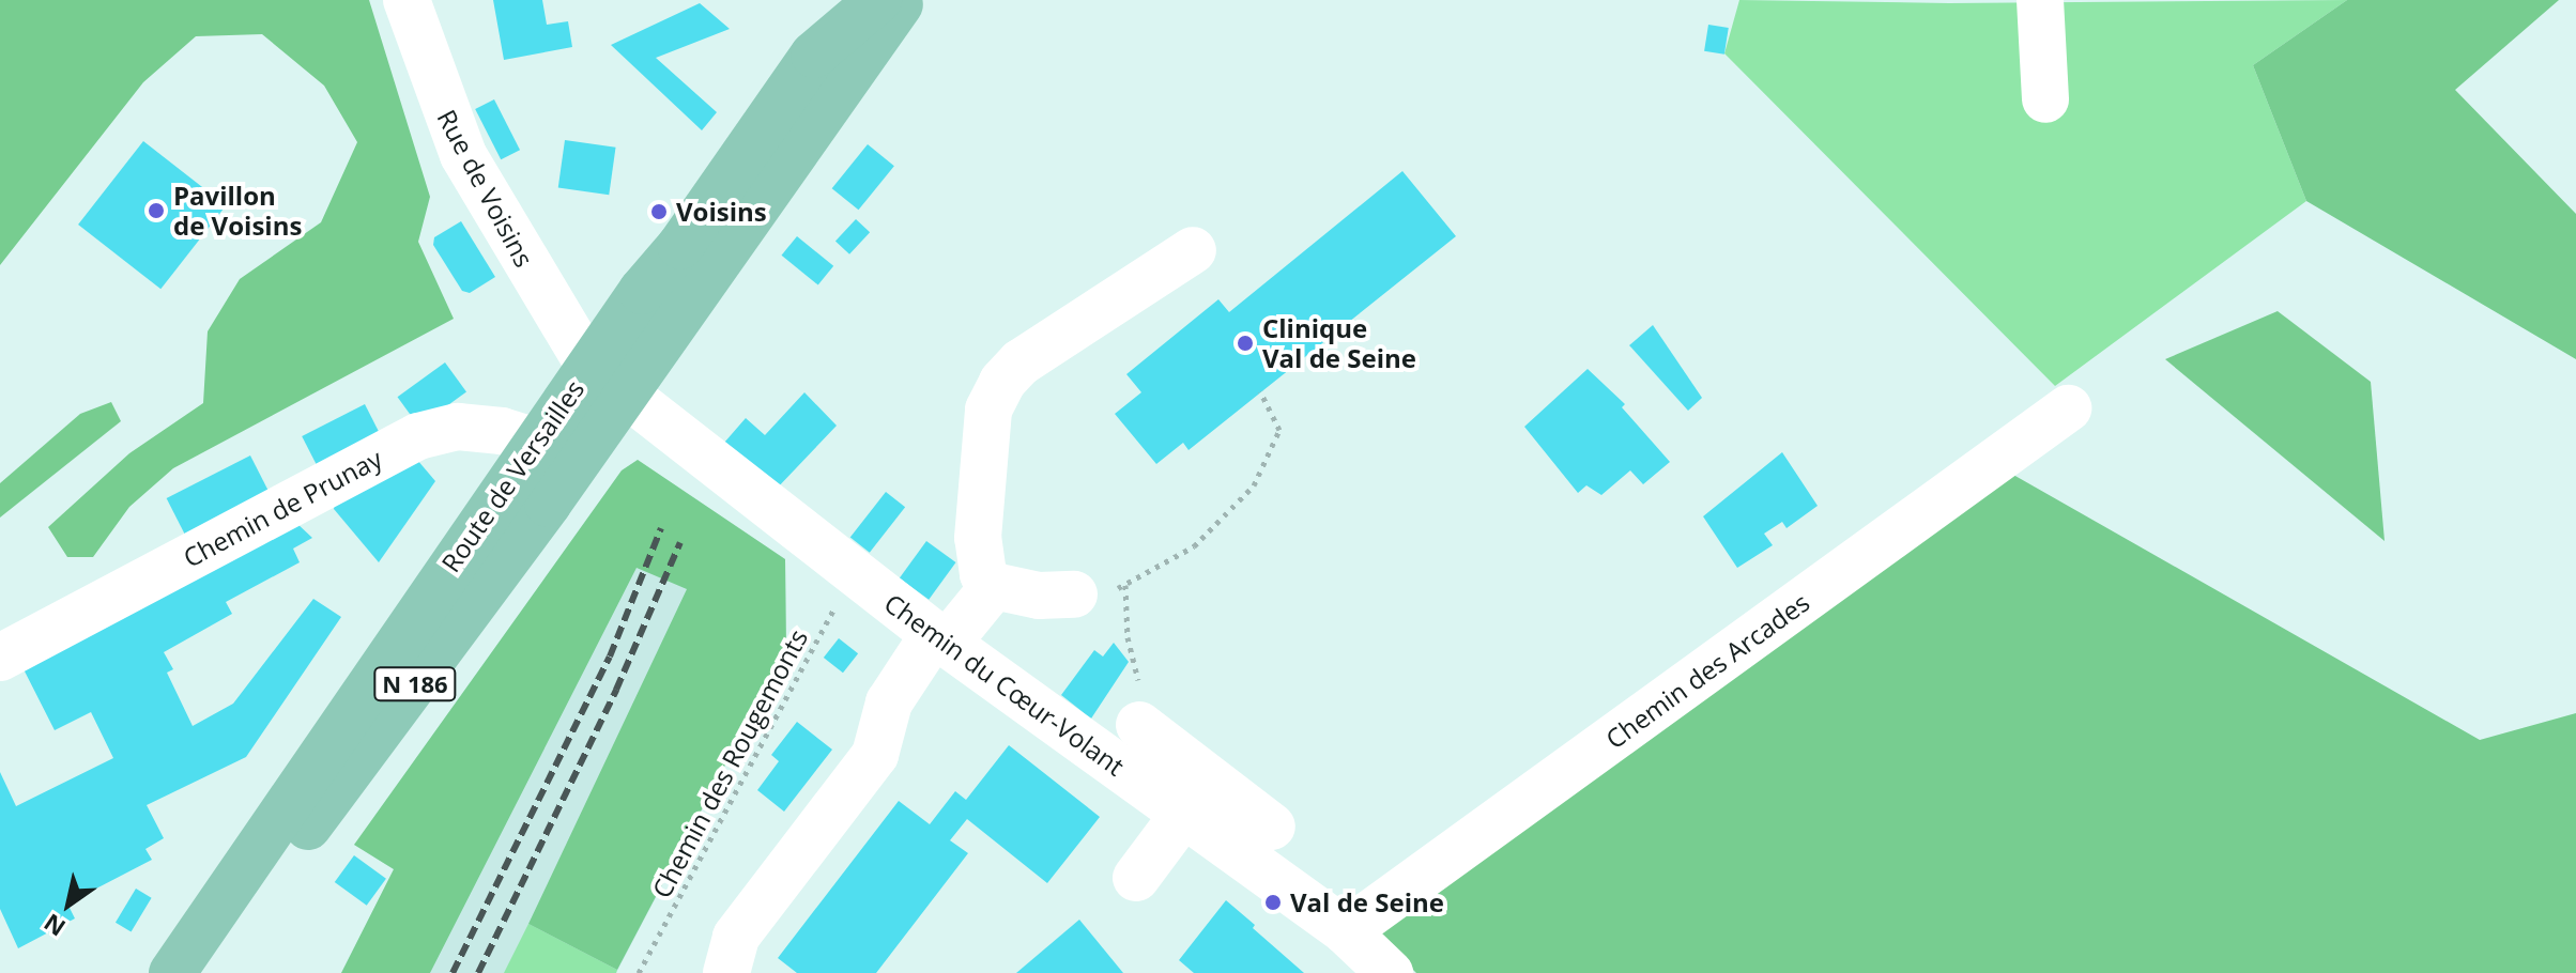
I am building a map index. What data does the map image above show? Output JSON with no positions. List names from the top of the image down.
{
  "streets": {
    "main road": ["Route de Versailles", "N 186"],
    "street": [
      "Rue de Voisins",
      "Chemin de Prunay",
      "Chemin des Arcades",
      "Chemin du Cœur-Volant"
    ],
    "path": ["Chemin des Rougemonts"]
  },
  "crossings": [
    ["Rue de Voisins", "Route de Versailles"],
    ["Rue de Voisins", "Chemin du Cœur-Volant"],
    ["Route de Versailles", "Chemin de Prunay"],
    ["Route de Versailles", "Chemin du Cœur-Volant"],
    ["Chemin des Arcades", "Chemin du Cœur-Volant"],
    ["Chemin du Cœur-Volant", "Chemin des Rougemonts"]
  ],
  "places": [
    "Pavillon de Voisins",
    "Voisins",
    "Clinique Val de Seine",
    "Val de Seine"
  ],
  "north": "bottom left"
}
